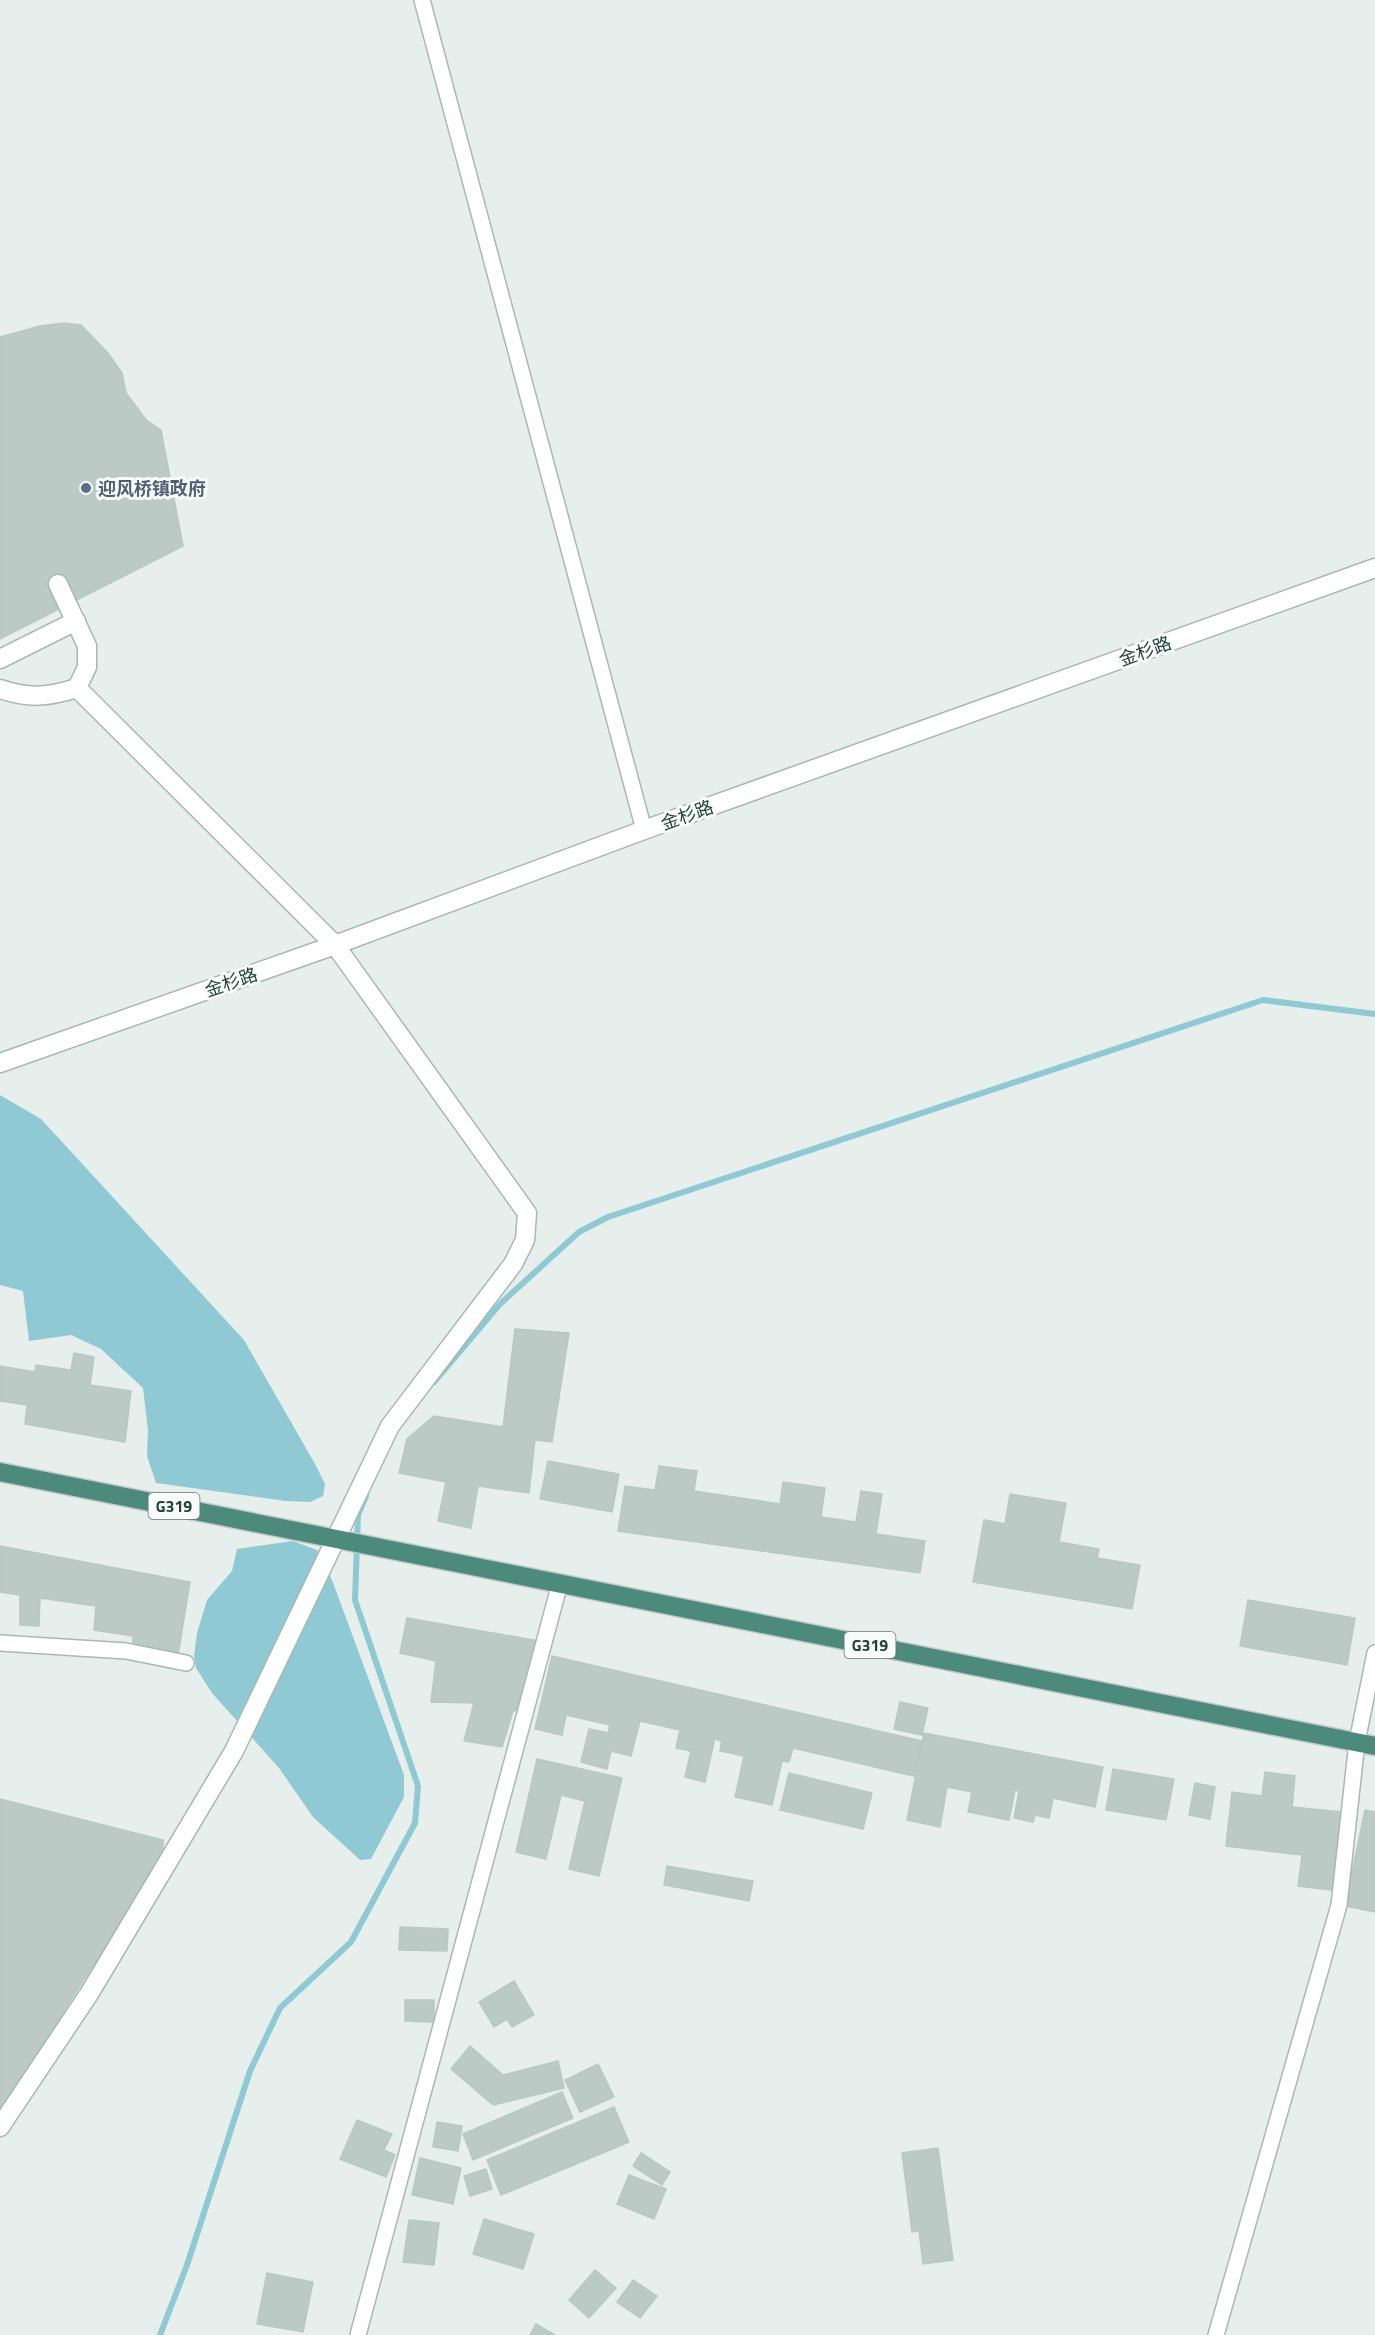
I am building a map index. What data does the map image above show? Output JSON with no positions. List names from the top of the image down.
{
  "streets": {
    "highway": ["G319"],
    "street": ["金杉路"]
  },
  "places": ["迎风桥镇政府"]
}
